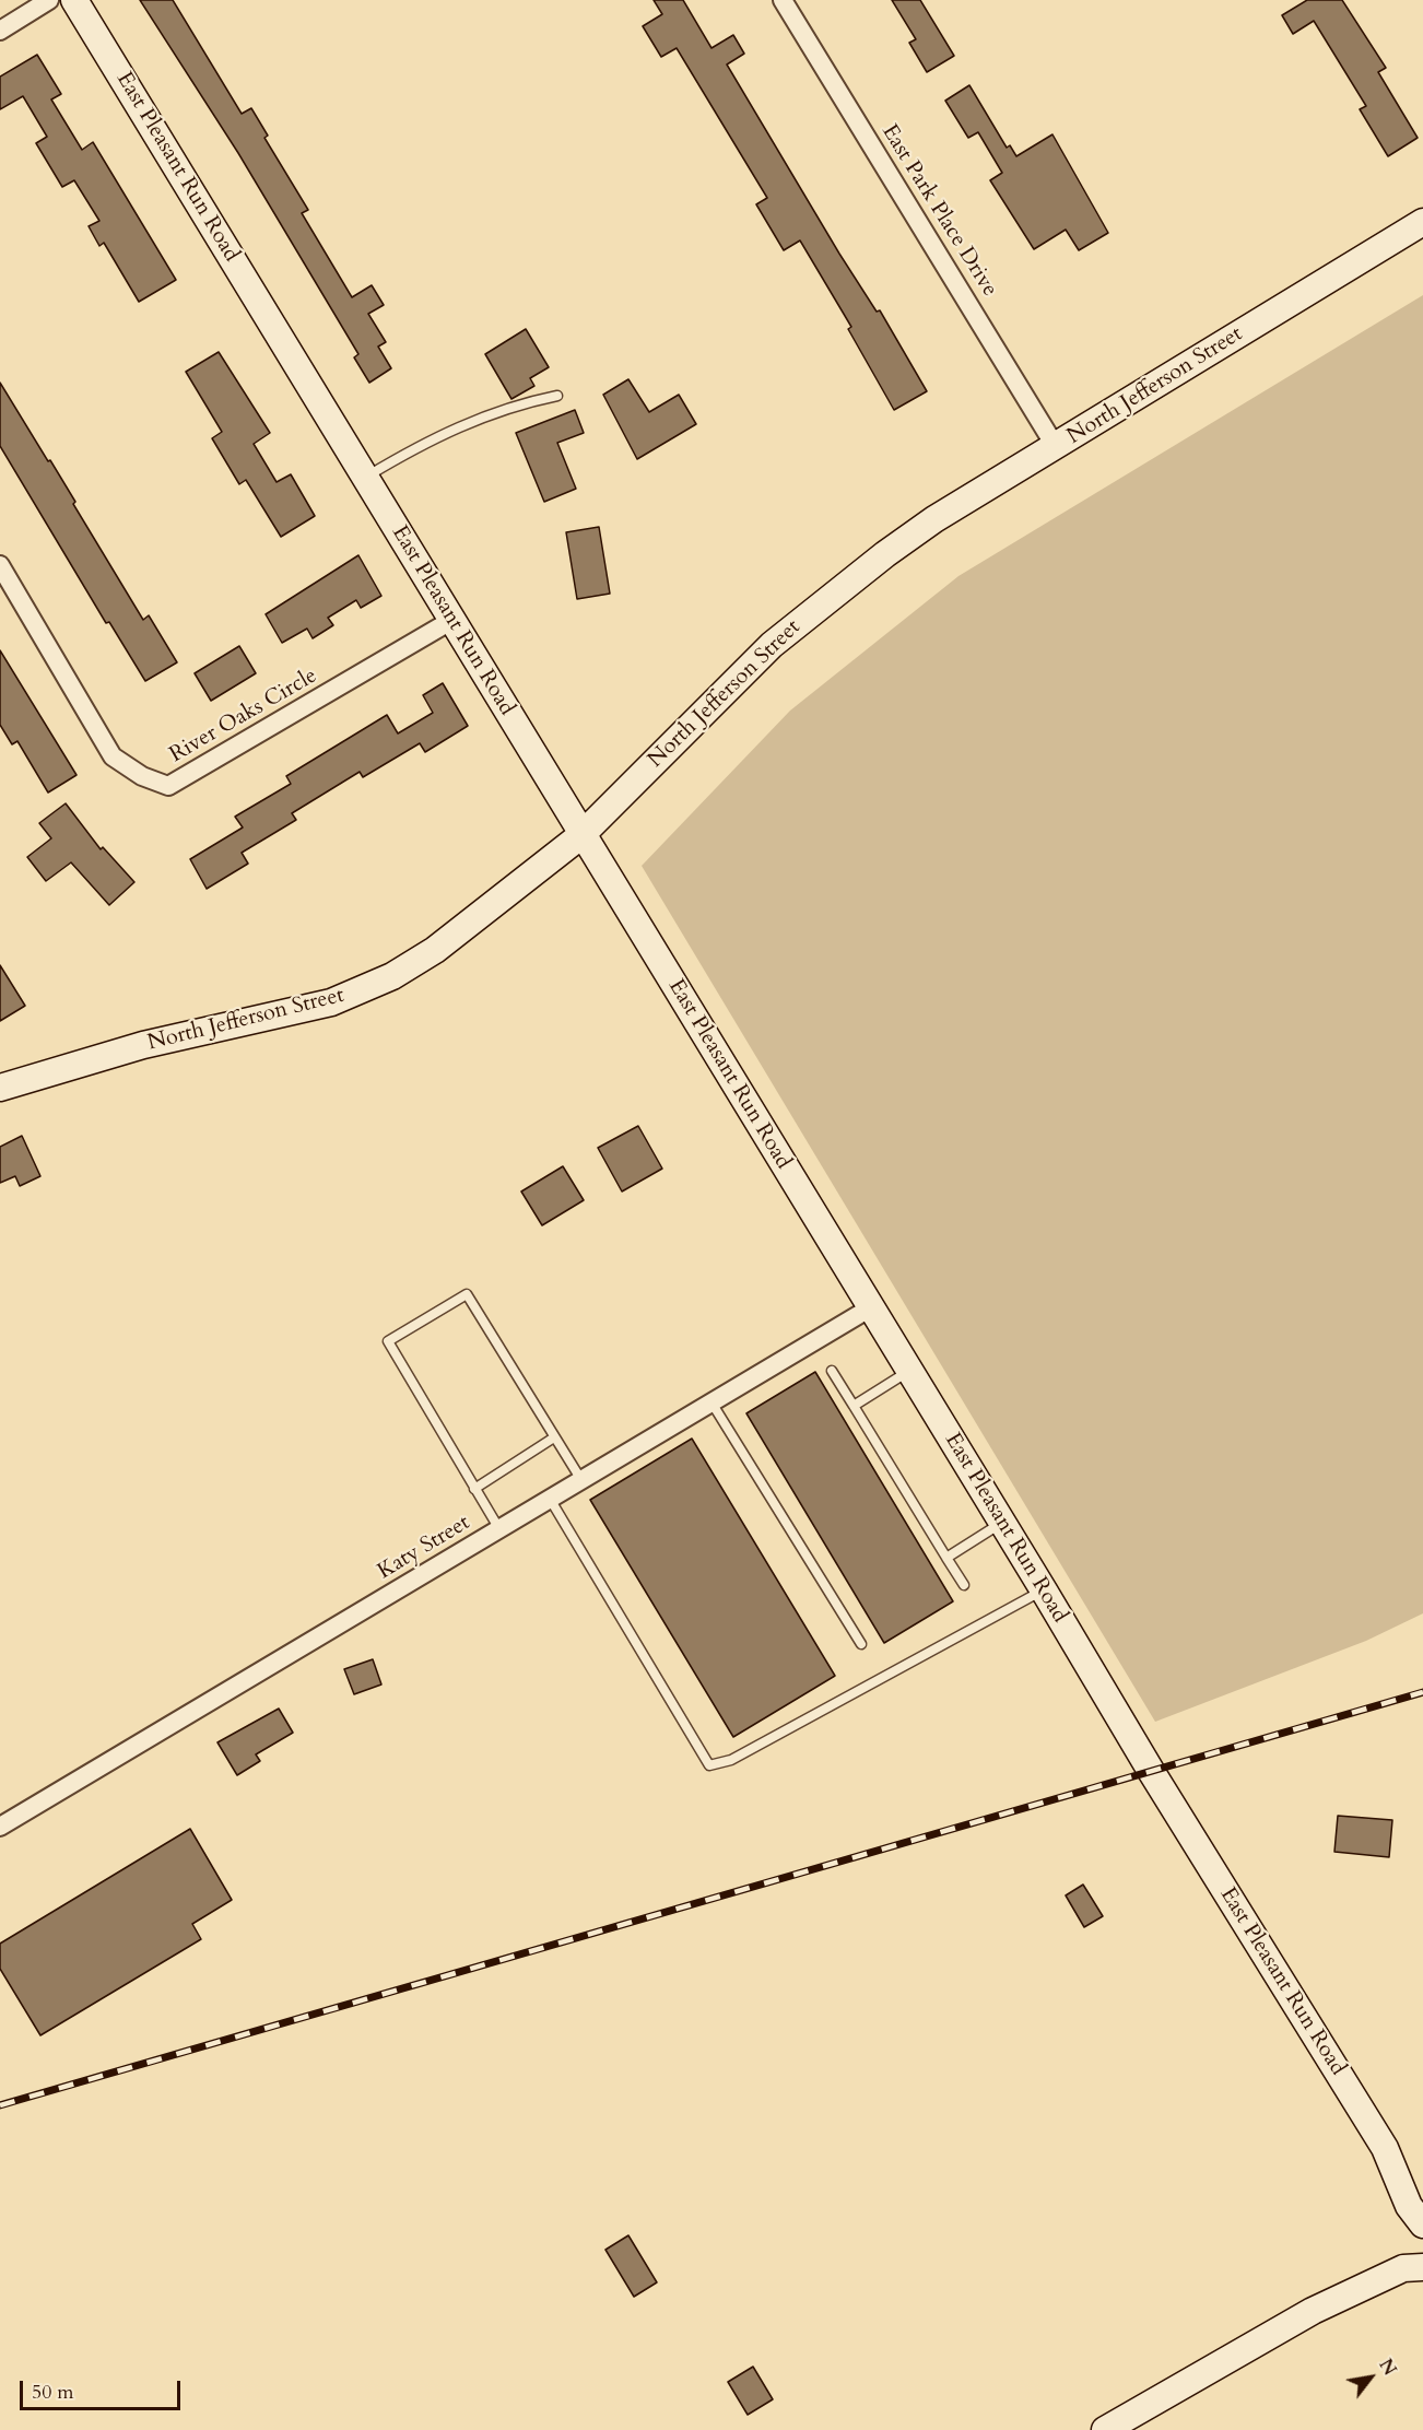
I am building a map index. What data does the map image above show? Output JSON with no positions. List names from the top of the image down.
{
  "streets": {
    "main road": ["East Pleasant Run Road", "North Jefferson Street"],
    "street": ["East Park Place Drive", "River Oaks Circle", "Katy Street"]
  },
  "crossings": [
    ["East Pleasant Run Road", "North Jefferson Street"],
    ["East Pleasant Run Road", "River Oaks Circle"],
    ["East Pleasant Run Road", "Katy Street"],
    ["East Park Place Drive", "North Jefferson Street"]
  ],
  "scale_bar": "50 m",
  "north": "top right"
}
